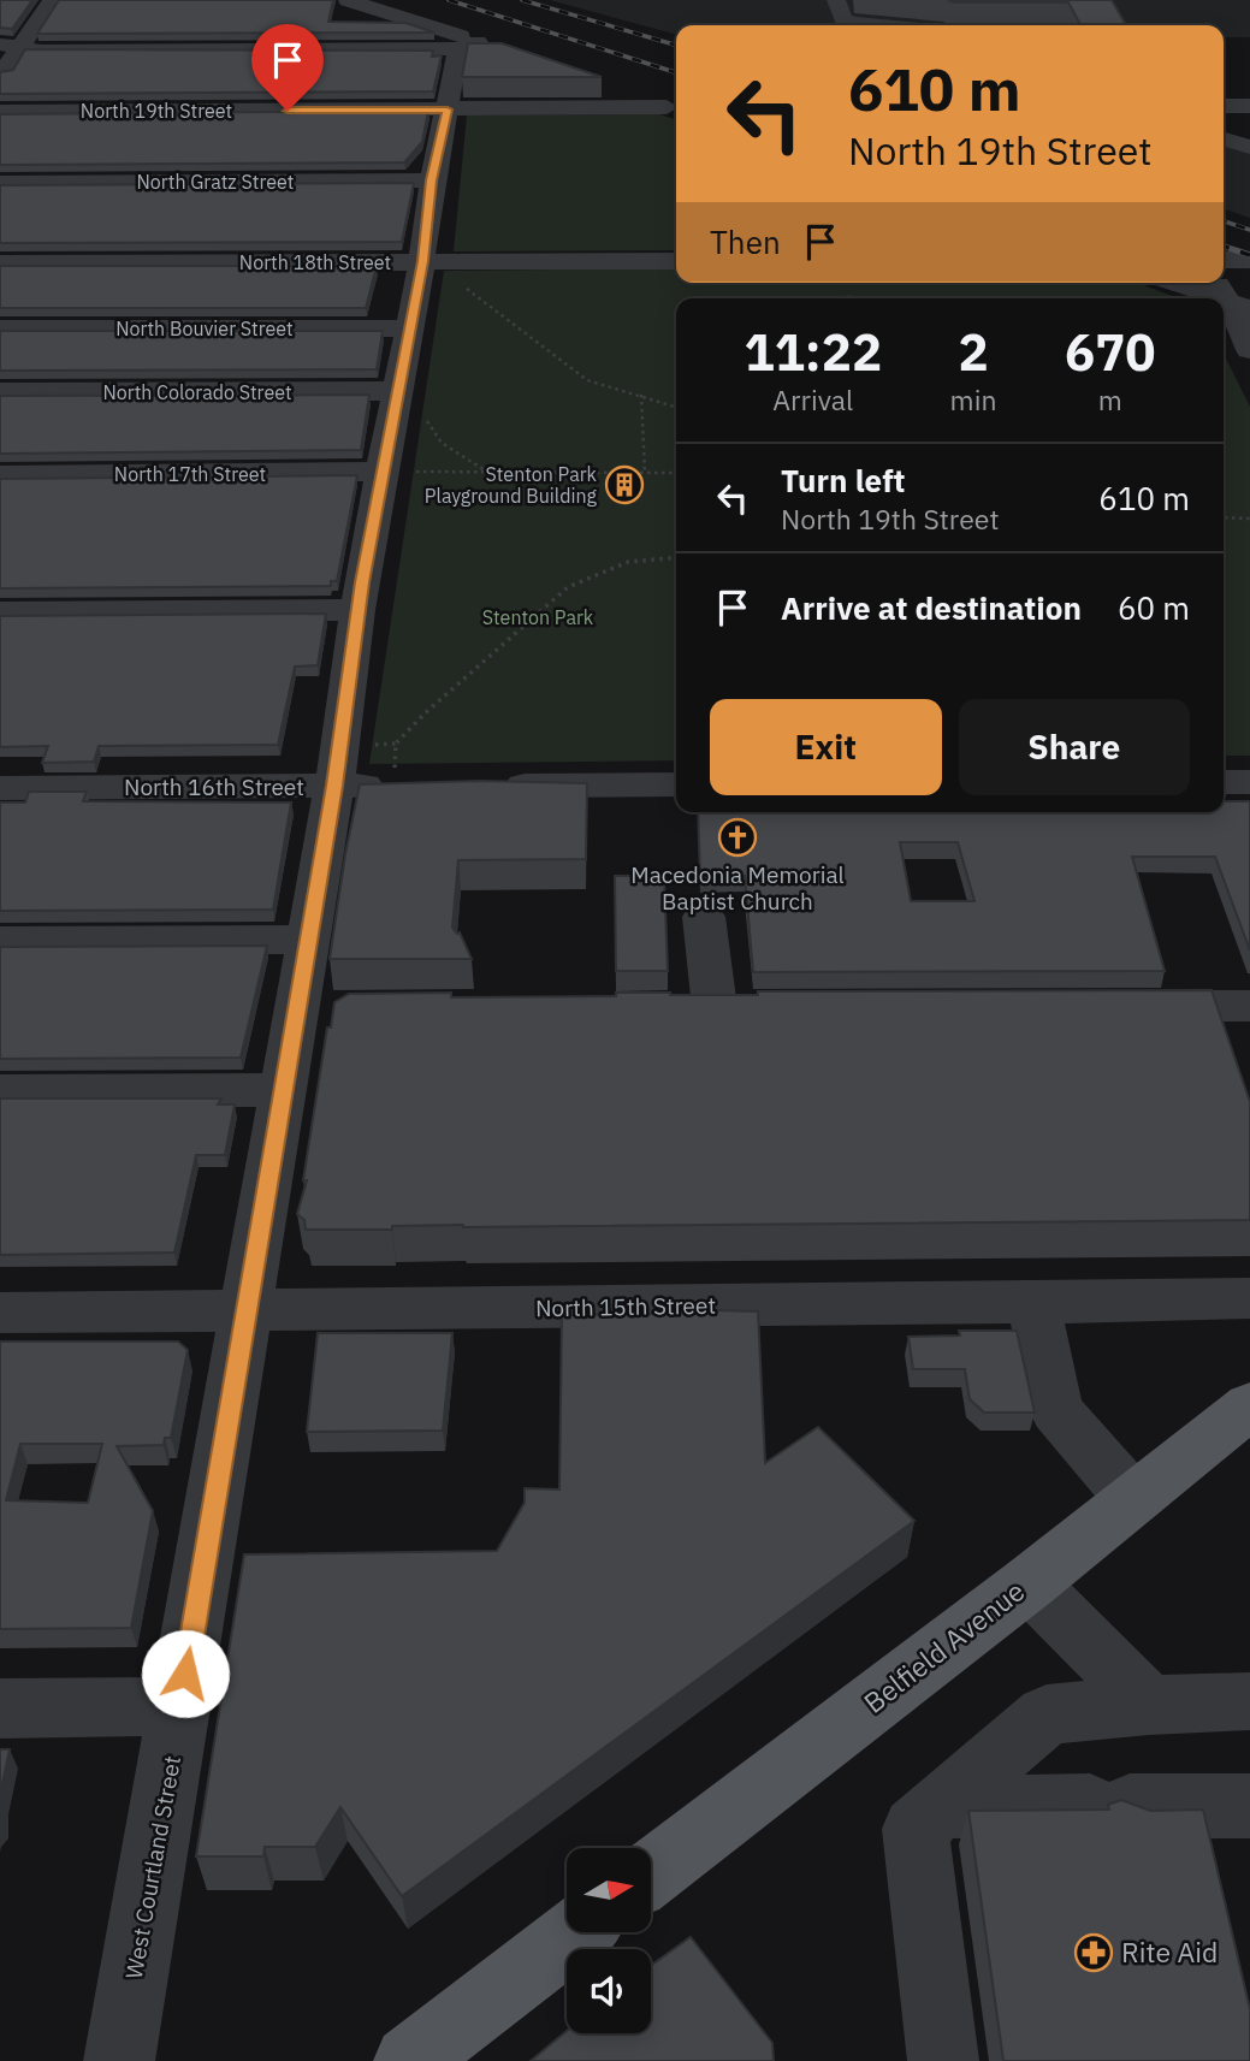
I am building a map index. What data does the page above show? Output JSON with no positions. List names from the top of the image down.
{
  "streets": {
    "main road": ["Belfield Avenue"],
    "street": [
      "North 19th Street",
      "North Gratz Street",
      "North 18th Street",
      "North Bouvier Street",
      "North Colorado Street",
      "North 17th Street",
      "North 16th Street",
      "North 15th Street",
      "West Courtland Street"
    ]
  },
  "crossings": [
    ["North 19th Street", "West Courtland Street"],
    ["North Gratz Street", "West Courtland Street"],
    ["North 18th Street", "West Courtland Street"],
    ["North Bouvier Street", "West Courtland Street"],
    ["North Colorado Street", "West Courtland Street"],
    ["North 17th Street", "West Courtland Street"],
    ["North 16th Street", "West Courtland Street"],
    ["North 15th Street", "West Courtland Street"]
  ],
  "parks": ["Stenton Park"],
  "places": {
    "building": ["Stenton Park Playground Building"],
    "church": ["Macedonia Memorial Baptist Church"],
    "pharmacy": ["Rite Aid"]
  },
  "north": "right",
  "page": {
    "turn": ["610 m", "North 19th Street"],
    "then": "Then",
    "eta": [
      "11:22",
      "Arrival",
      "2",
      "min",
      "670",
      "m"
    ],
    "list": [
      {
        "name": "Turn left",
        "note": "North 19th Street",
        "value": "610 m"
      },
      {
        "name": "Arrive at destination",
        "value": "60 m"
      }
    ],
    "buttons": ["Exit", "Share"]
  }
}
